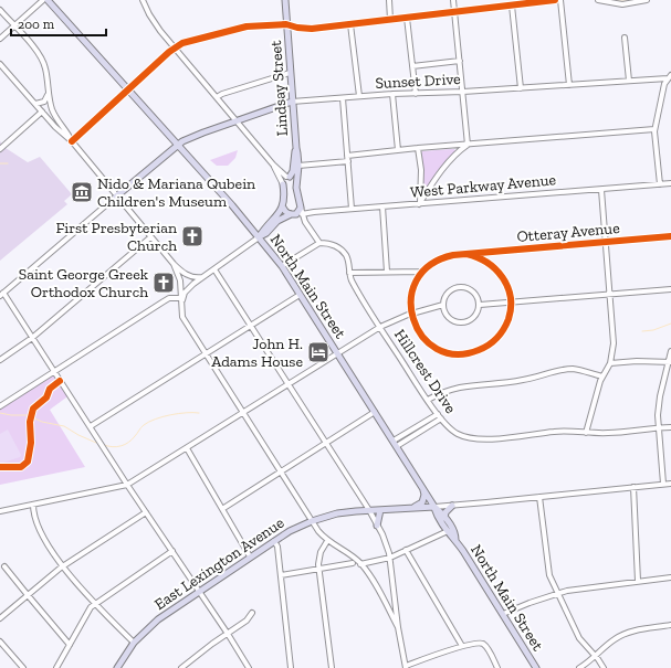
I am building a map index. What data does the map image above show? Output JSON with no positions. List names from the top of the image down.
{
  "streets": {
    "main road": [
      "Sunset Drive",
      "Lindsay Street",
      "North Main Street",
      "East Lexington Avenue"
    ],
    "street": ["West Parkway Avenue", "Otteray Avenue", "Hillcrest Drive"]
  },
  "crossings": [
    ["Sunset Drive", "Lindsay Street"],
    ["Sunset Drive", "North Main Street"],
    ["North Main Street", "East Lexington Avenue"]
  ],
  "places": {
    "museum": ["Nido & Mariana Qubein Children's Museum"],
    "church": ["First Presbyterian Church", "Saint George Greek Orthodox Church"],
    "hotel": ["John H. Adams House"]
  },
  "scale_bar": "200 m"
}
